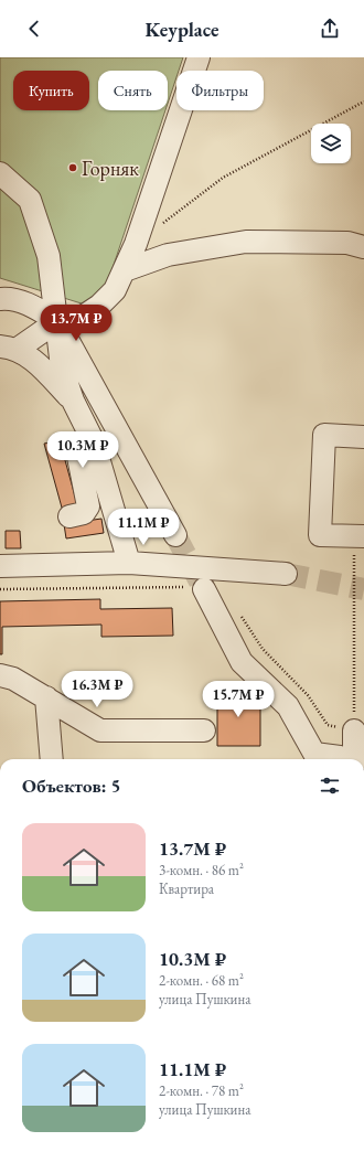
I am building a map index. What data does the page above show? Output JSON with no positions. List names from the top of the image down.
{
  "places": ["Горняк"],
  "page": {
    "header": "Keyplace",
    "chip": ["Купить", "Снять", "Фильтры"],
    "price": [
      "13.7M ₽",
      "10.3M ₽",
      "11.1M ₽",
      "16.3M ₽",
      "15.7M ₽"
    ],
    "heading": "Объектов: 5",
    "list": [
      {
        "name": "13.7M ₽",
        "note": "3-комн. · 86 m² · Квартира"
      },
      {
        "name": "10.3M ₽",
        "note": "2-комн. · 68 m² · улица Пушкина"
      },
      {
        "name": "11.1M ₽",
        "note": "2-комн. · 78 m² · улица Пушкина"
      }
    ]
  }
}
